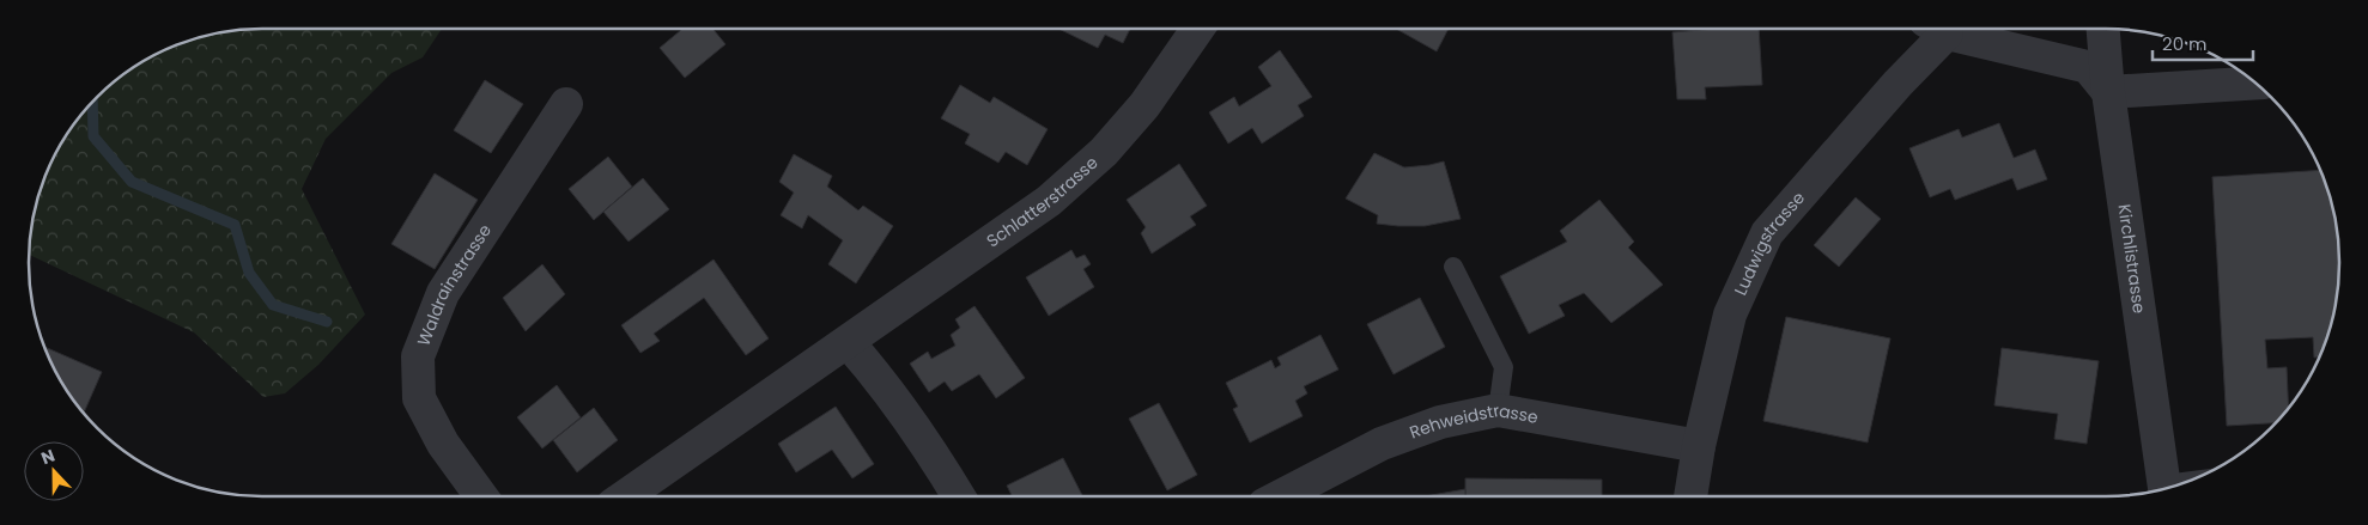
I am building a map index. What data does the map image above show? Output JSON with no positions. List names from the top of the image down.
{
  "streets": {
    "street": [
      "Schlatterstrasse",
      "Ludwigstrasse",
      "Kirchlistrasse",
      "Waldrainstrasse",
      "Rehweidstrasse"
    ]
  },
  "crossings": [
    ["Ludwigstrasse", "Rehweidstrasse"]
  ],
  "scale_bar": "20 m",
  "north": "top"
}
